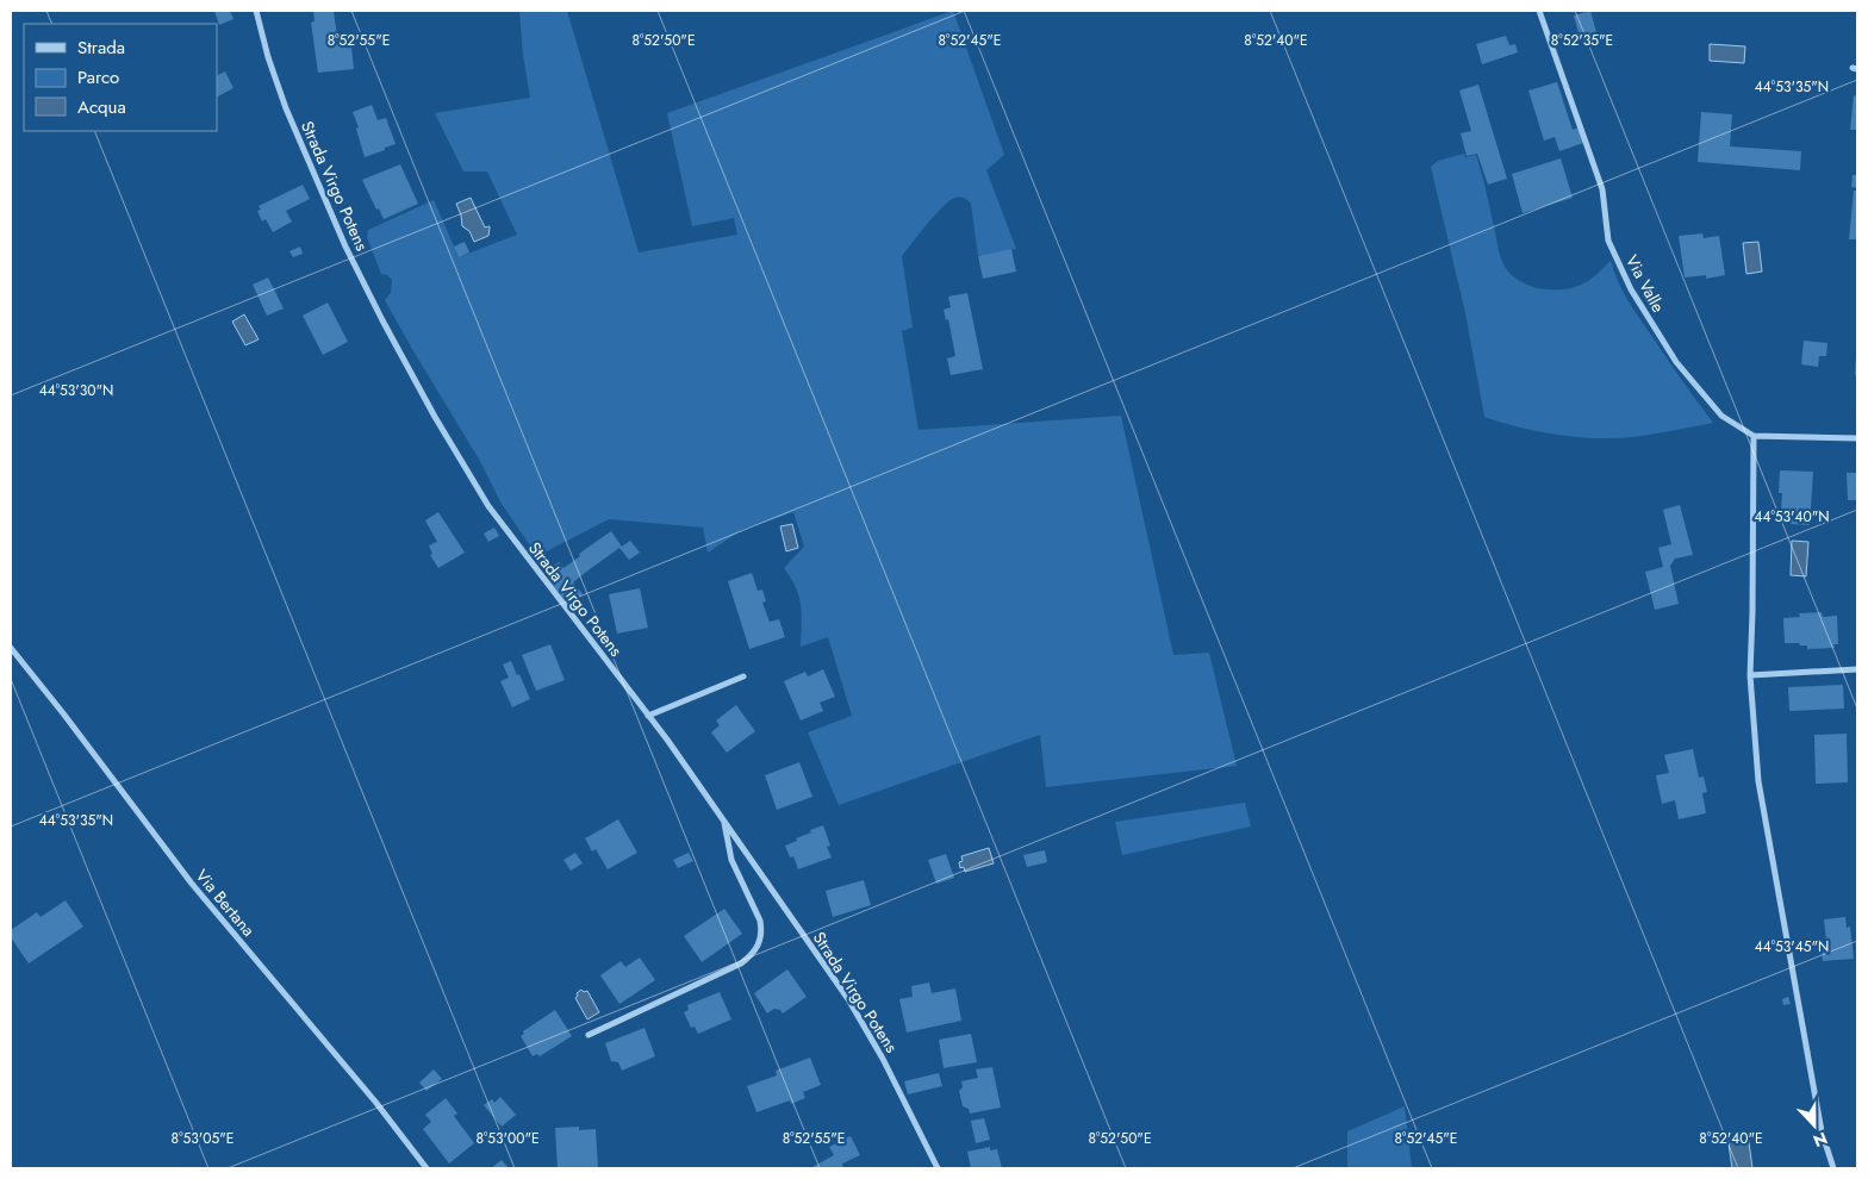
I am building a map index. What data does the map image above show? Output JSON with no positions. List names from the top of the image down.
{
  "streets": {
    "street": ["Strada Virgo Potens", "Via Valle", "Via Bertana"]
  },
  "legend": ["Strada", "Parco", "Acqua"],
  "north": "bottom",
  "coordinates": [
    "8°52'55\"E",
    "8°52'50\"E",
    "8°52'45\"E",
    "8°52'40\"E",
    "8°52'35\"E",
    "44°53'35\"N",
    "44°53'30\"N",
    "44°53'40\"N",
    "44°53'45\"N",
    "8°53'05\"E",
    "8°53'00\"E"
  ]
}
